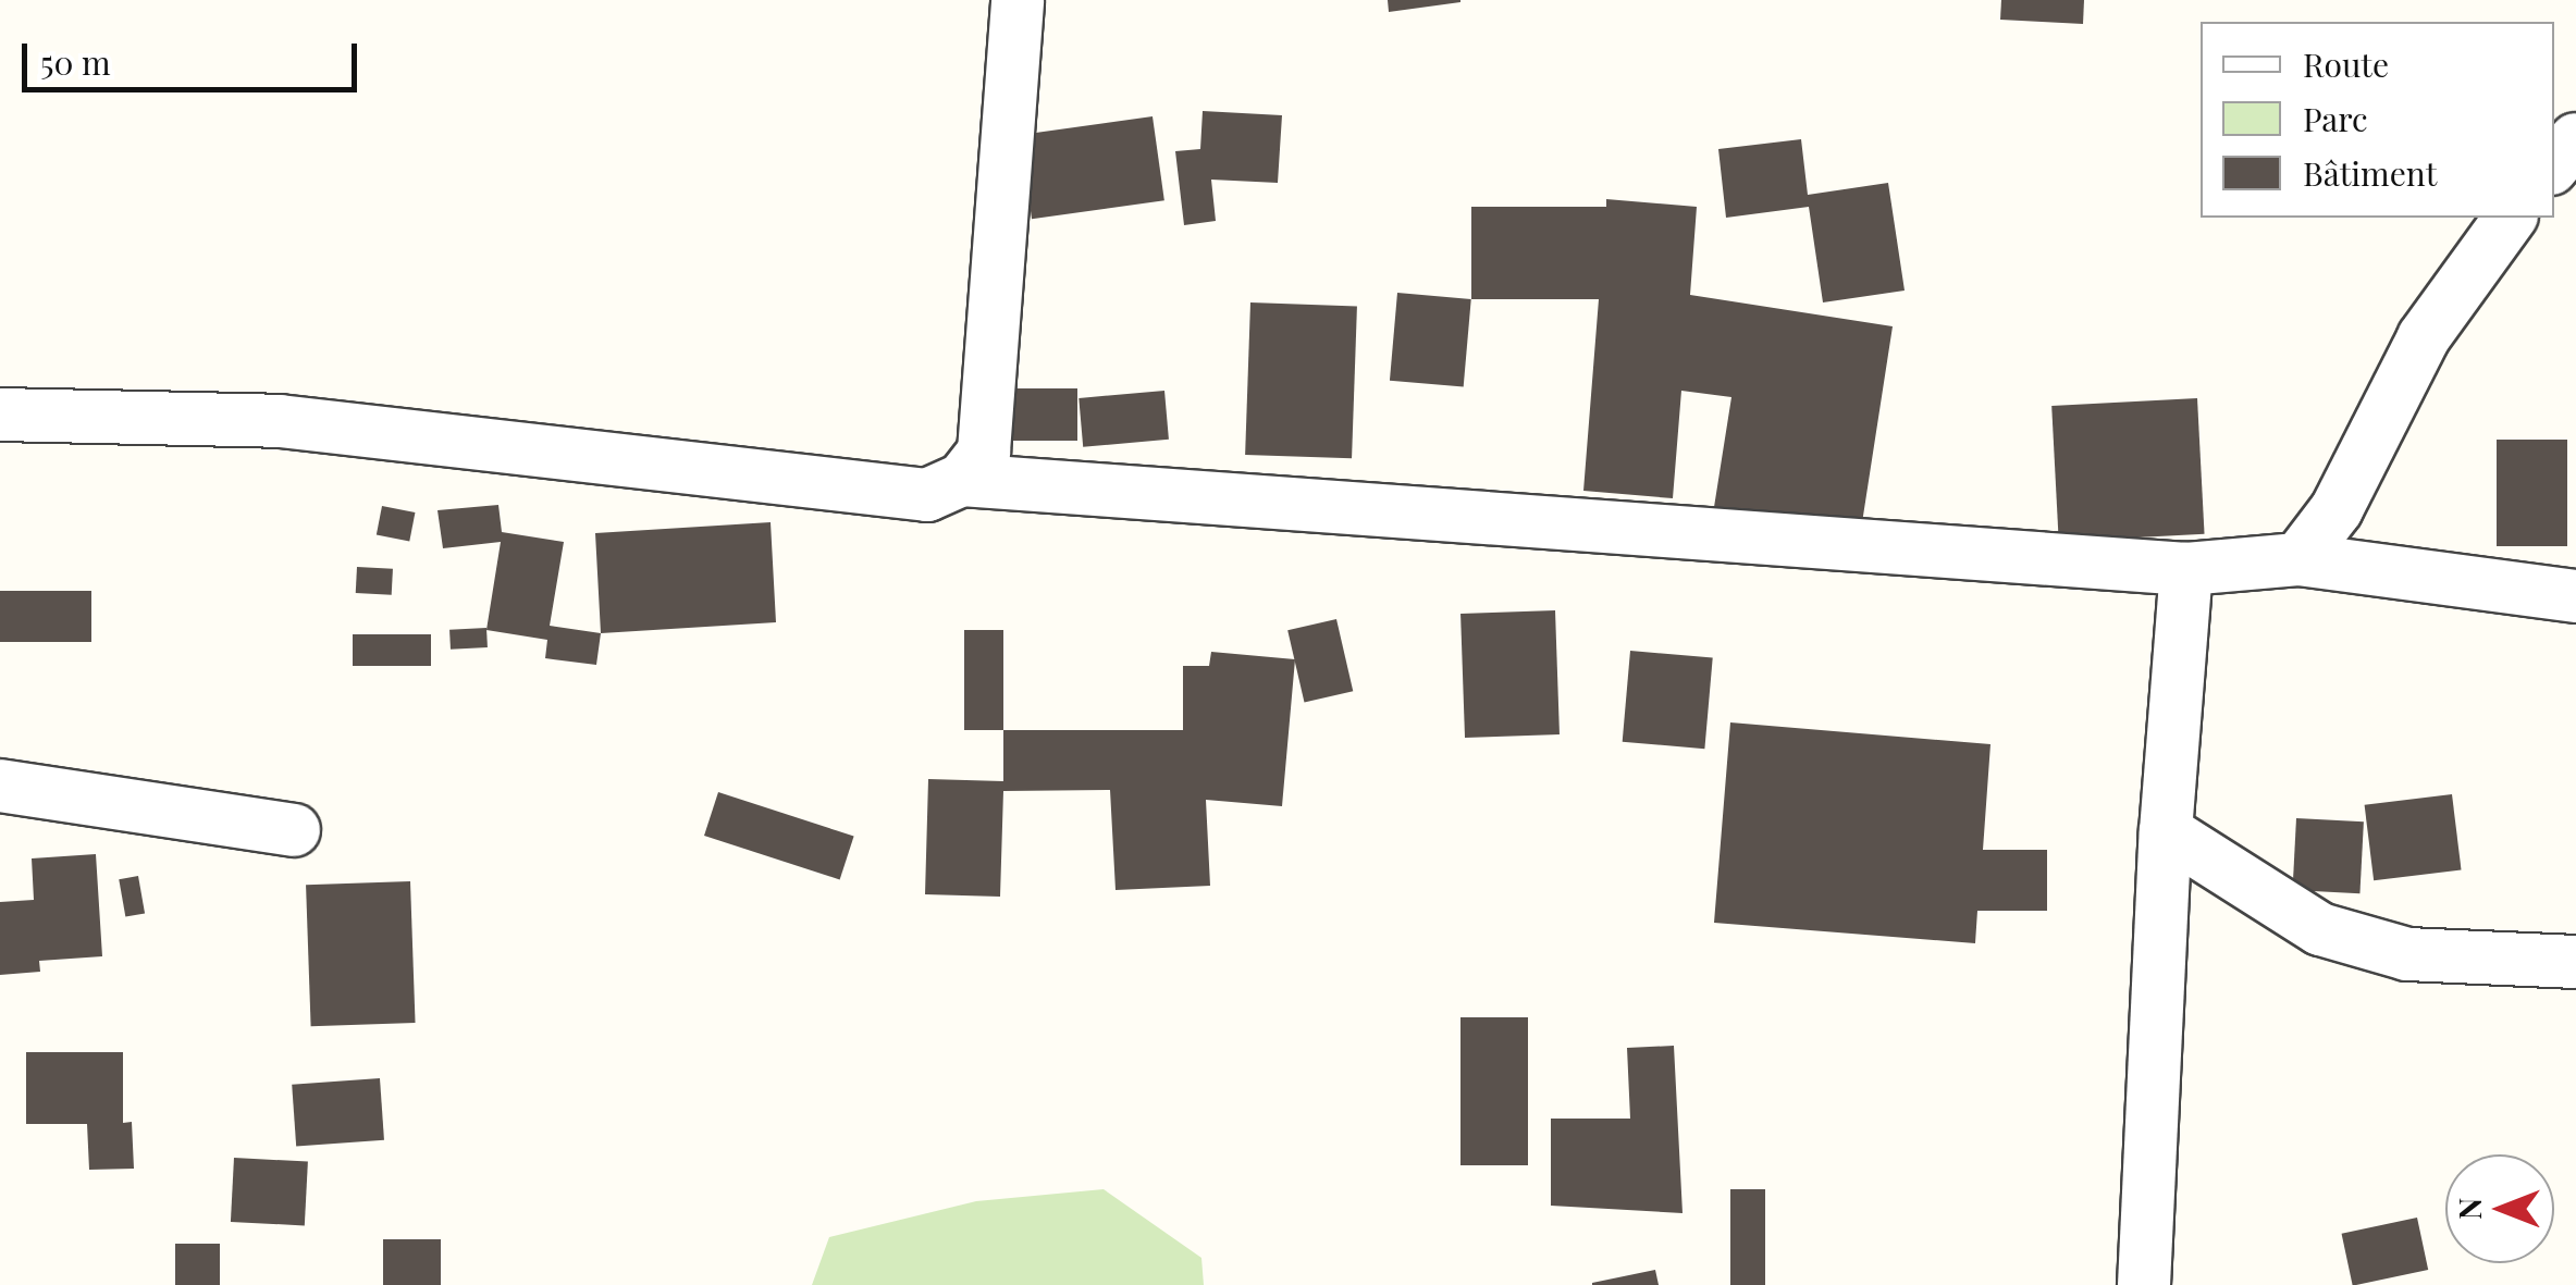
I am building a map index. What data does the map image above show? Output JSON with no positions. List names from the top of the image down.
{
  "legend": ["Route", "Parc", "Bâtiment"],
  "scale_bar": "50 m",
  "north": "left"
}
